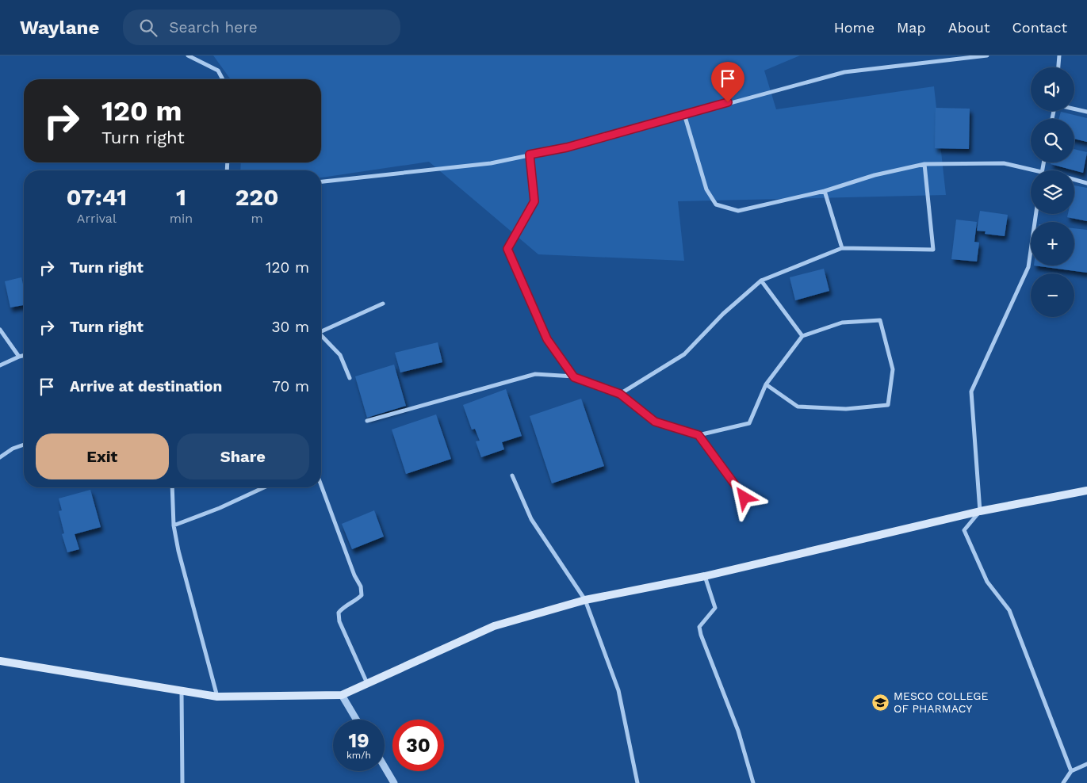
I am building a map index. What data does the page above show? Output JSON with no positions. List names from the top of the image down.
{
  "places": {
    "school or university": ["MESCO COLLEGE OF PHARMACY"]
  },
  "page": {
    "header": "Waylane",
    "search": "Search here",
    "nav": [
      "Home",
      "Map",
      "About",
      "Contact"
    ],
    "map_buttons": ["+", "−"],
    "turn": ["120 m", "Turn right"],
    "eta": [
      "07:41",
      "Arrival",
      "1",
      "min",
      "220",
      "m"
    ],
    "list": [
      {
        "name": "Turn right",
        "value": "120 m"
      },
      {
        "name": "Turn right",
        "value": "30 m"
      },
      {
        "name": "Arrive at destination",
        "value": "70 m"
      }
    ],
    "buttons": ["Exit", "Share"],
    "speed": "19 km/h",
    "limit": "30"
  }
}
